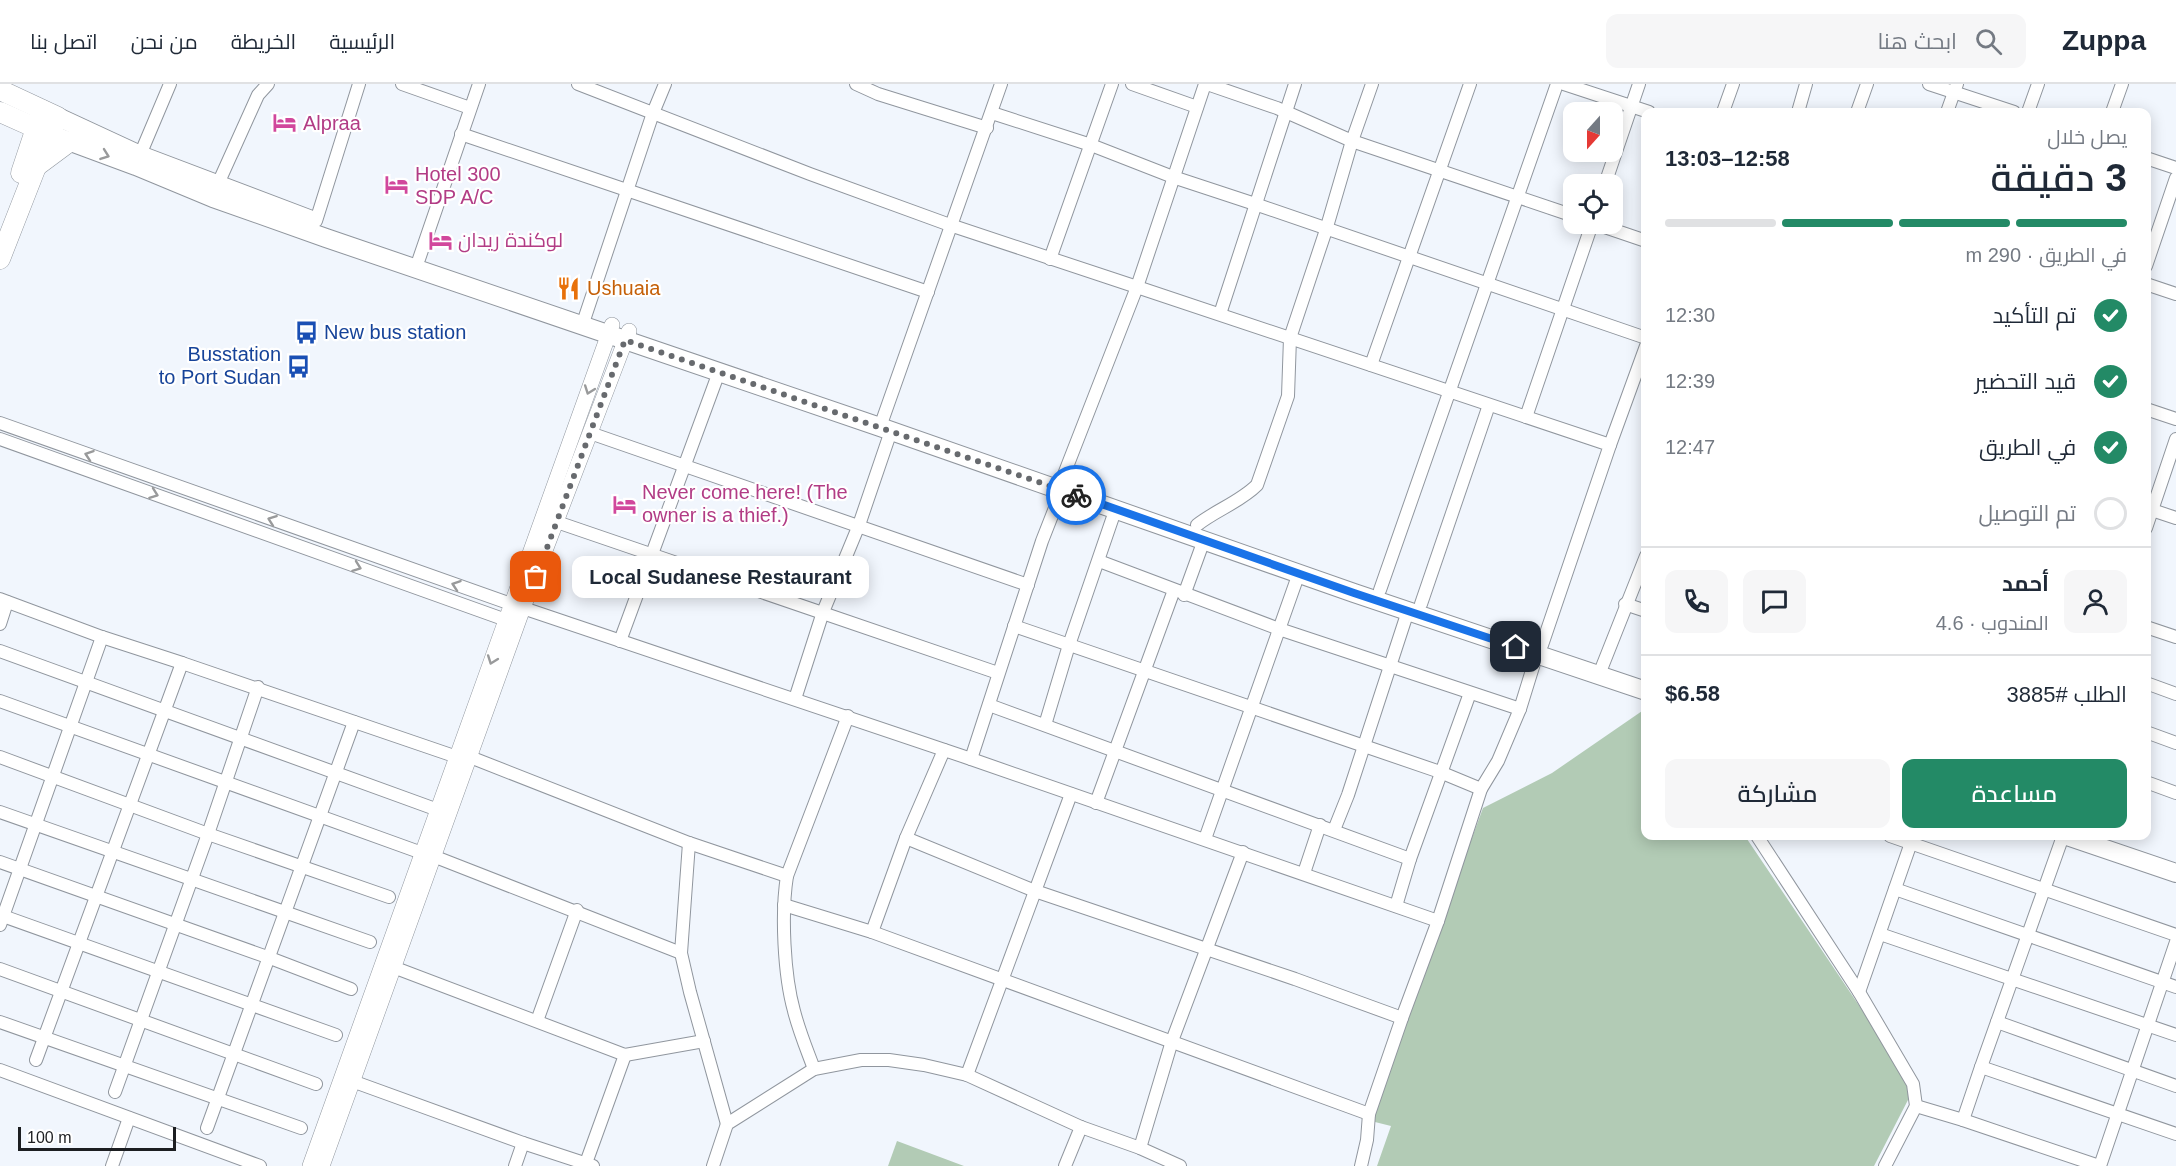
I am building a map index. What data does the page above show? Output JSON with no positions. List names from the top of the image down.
{
  "places": {
    "hotel": [
      "Alpraa",
      "Hotel 300 SDP A/C",
      "لوكندة ريدان",
      "Never come here! (The owner is a thief.)"
    ],
    "restaurant": ["Ushuaia"],
    "bus stop": ["New bus station", "Busstation to Port Sudan"],
    "other": ["Local Sudanese Restaurant"]
  },
  "scale_bar": "100 m",
  "north": "bottom",
  "page": {
    "header": "Zuppa",
    "search": "ابحث هنا",
    "nav": [
      "الرئيسية",
      "الخريطة",
      "من نحن",
      "اتصل بنا"
    ],
    "heading": ["3 دقيقة", "يصل خلال", "12:58–13:03"],
    "panel": [
      "أحمد",
      "المندوب · 4.6",
      "الطلب #3885",
      "$6.58"
    ],
    "bar": "في الطريق · 290 m",
    "list": [
      ["تم التأكيد", "12:30"],
      ["قيد التحضير", "12:39"],
      ["في الطريق", "12:47"],
      "تم التوصيل"
    ],
    "bubble": "Local Sudanese Restaurant",
    "buttons": ["مساعدة", "مشاركة"],
    "scale": "100 m"
  }
}
